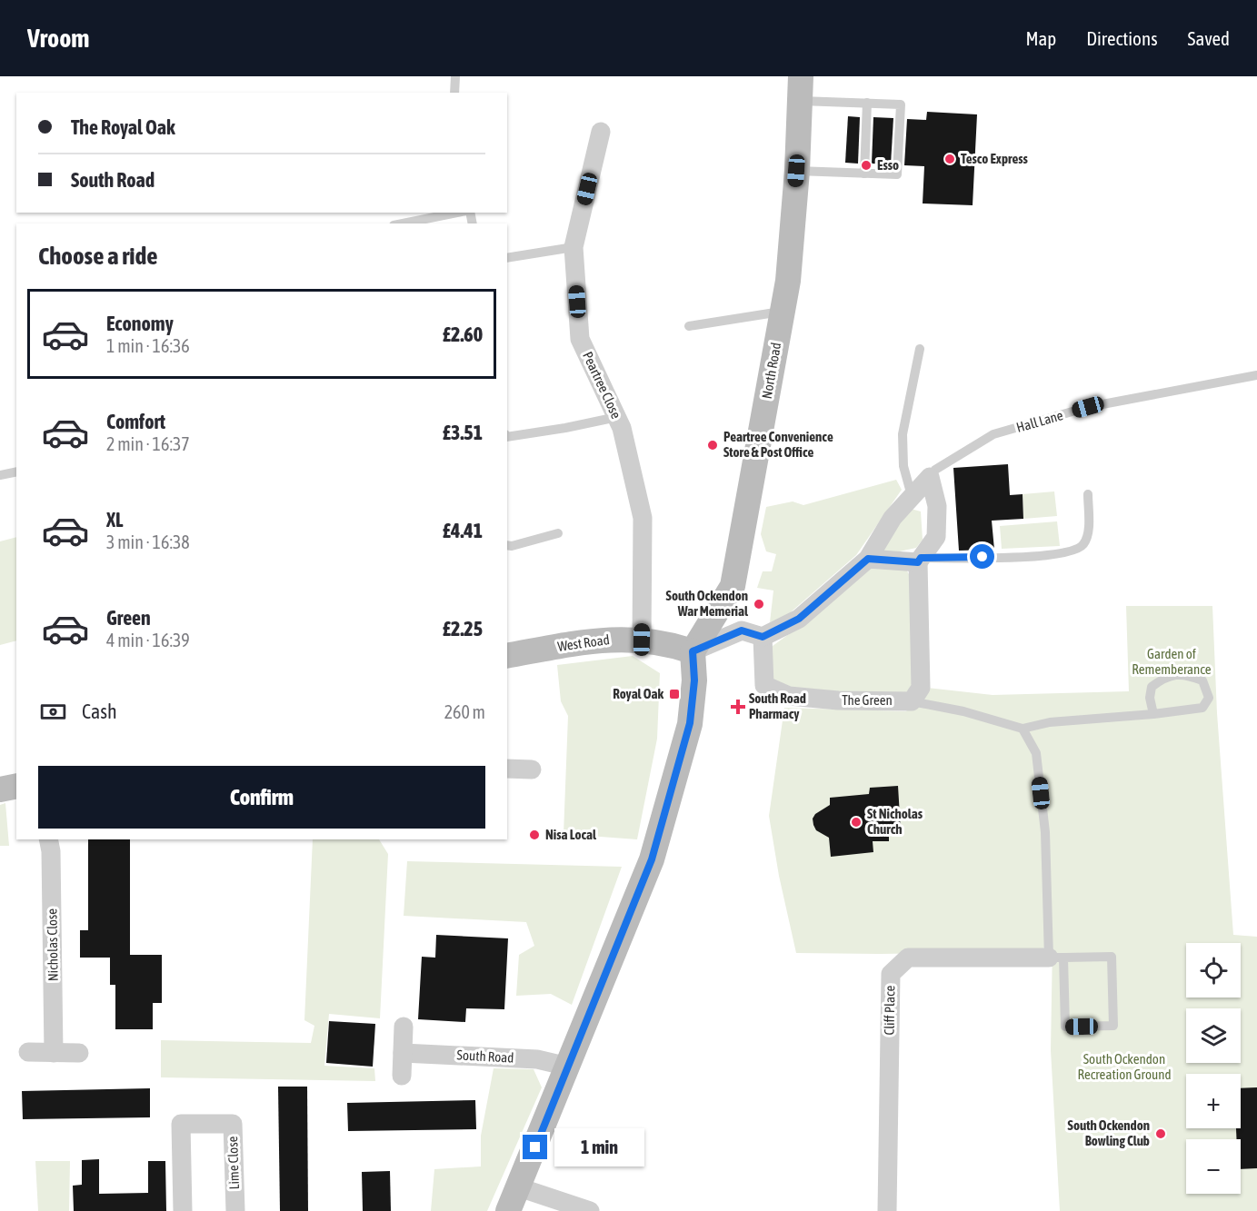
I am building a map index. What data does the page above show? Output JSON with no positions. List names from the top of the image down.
{
  "streets": {
    "main road": ["North Road", "West Road"],
    "street": [
      "Peartree Close",
      "The Green",
      "Nicholas Close",
      "Cliff Place",
      "South Road",
      "Lime Close"
    ],
    "lane": ["Hall Lane"]
  },
  "crossings": [
    ["North Road", "West Road"],
    ["Peartree Close", "West Road"]
  ],
  "parks": ["Garden of Rememberance", "South Ockendon Recreation Ground"],
  "places": {
    "other": [
      "Tesco Express",
      "Esso",
      "Peartree Convenience Store & Post Office",
      "South Ockendon War Memerial",
      "St Nicholas Church",
      "Nisa Local",
      "South Ockendon Bowling Club"
    ],
    "transit": ["Royal Oak"],
    "health": ["South Road Pharmacy"]
  },
  "page": {
    "header": "Vroom",
    "nav": ["Map", "Directions", "Saved"],
    "banner": ["The Royal Oak", "South Road"],
    "heading": "Choose a ride",
    "list": [
      {
        "name": "Economy",
        "note": "1 min · 16:36",
        "value": "£2.60"
      },
      {
        "name": "Comfort",
        "note": "2 min · 16:37",
        "value": "£3.51"
      },
      {
        "name": "XL",
        "note": "3 min · 16:38",
        "value": "£4.41"
      },
      {
        "name": "Green",
        "note": "4 min · 16:39",
        "value": "£2.25"
      }
    ],
    "pay": ["Cash", "260 m"],
    "buttons": "Confirm",
    "map_buttons": ["+", "−"],
    "bubble": "1 min"
  }
}
